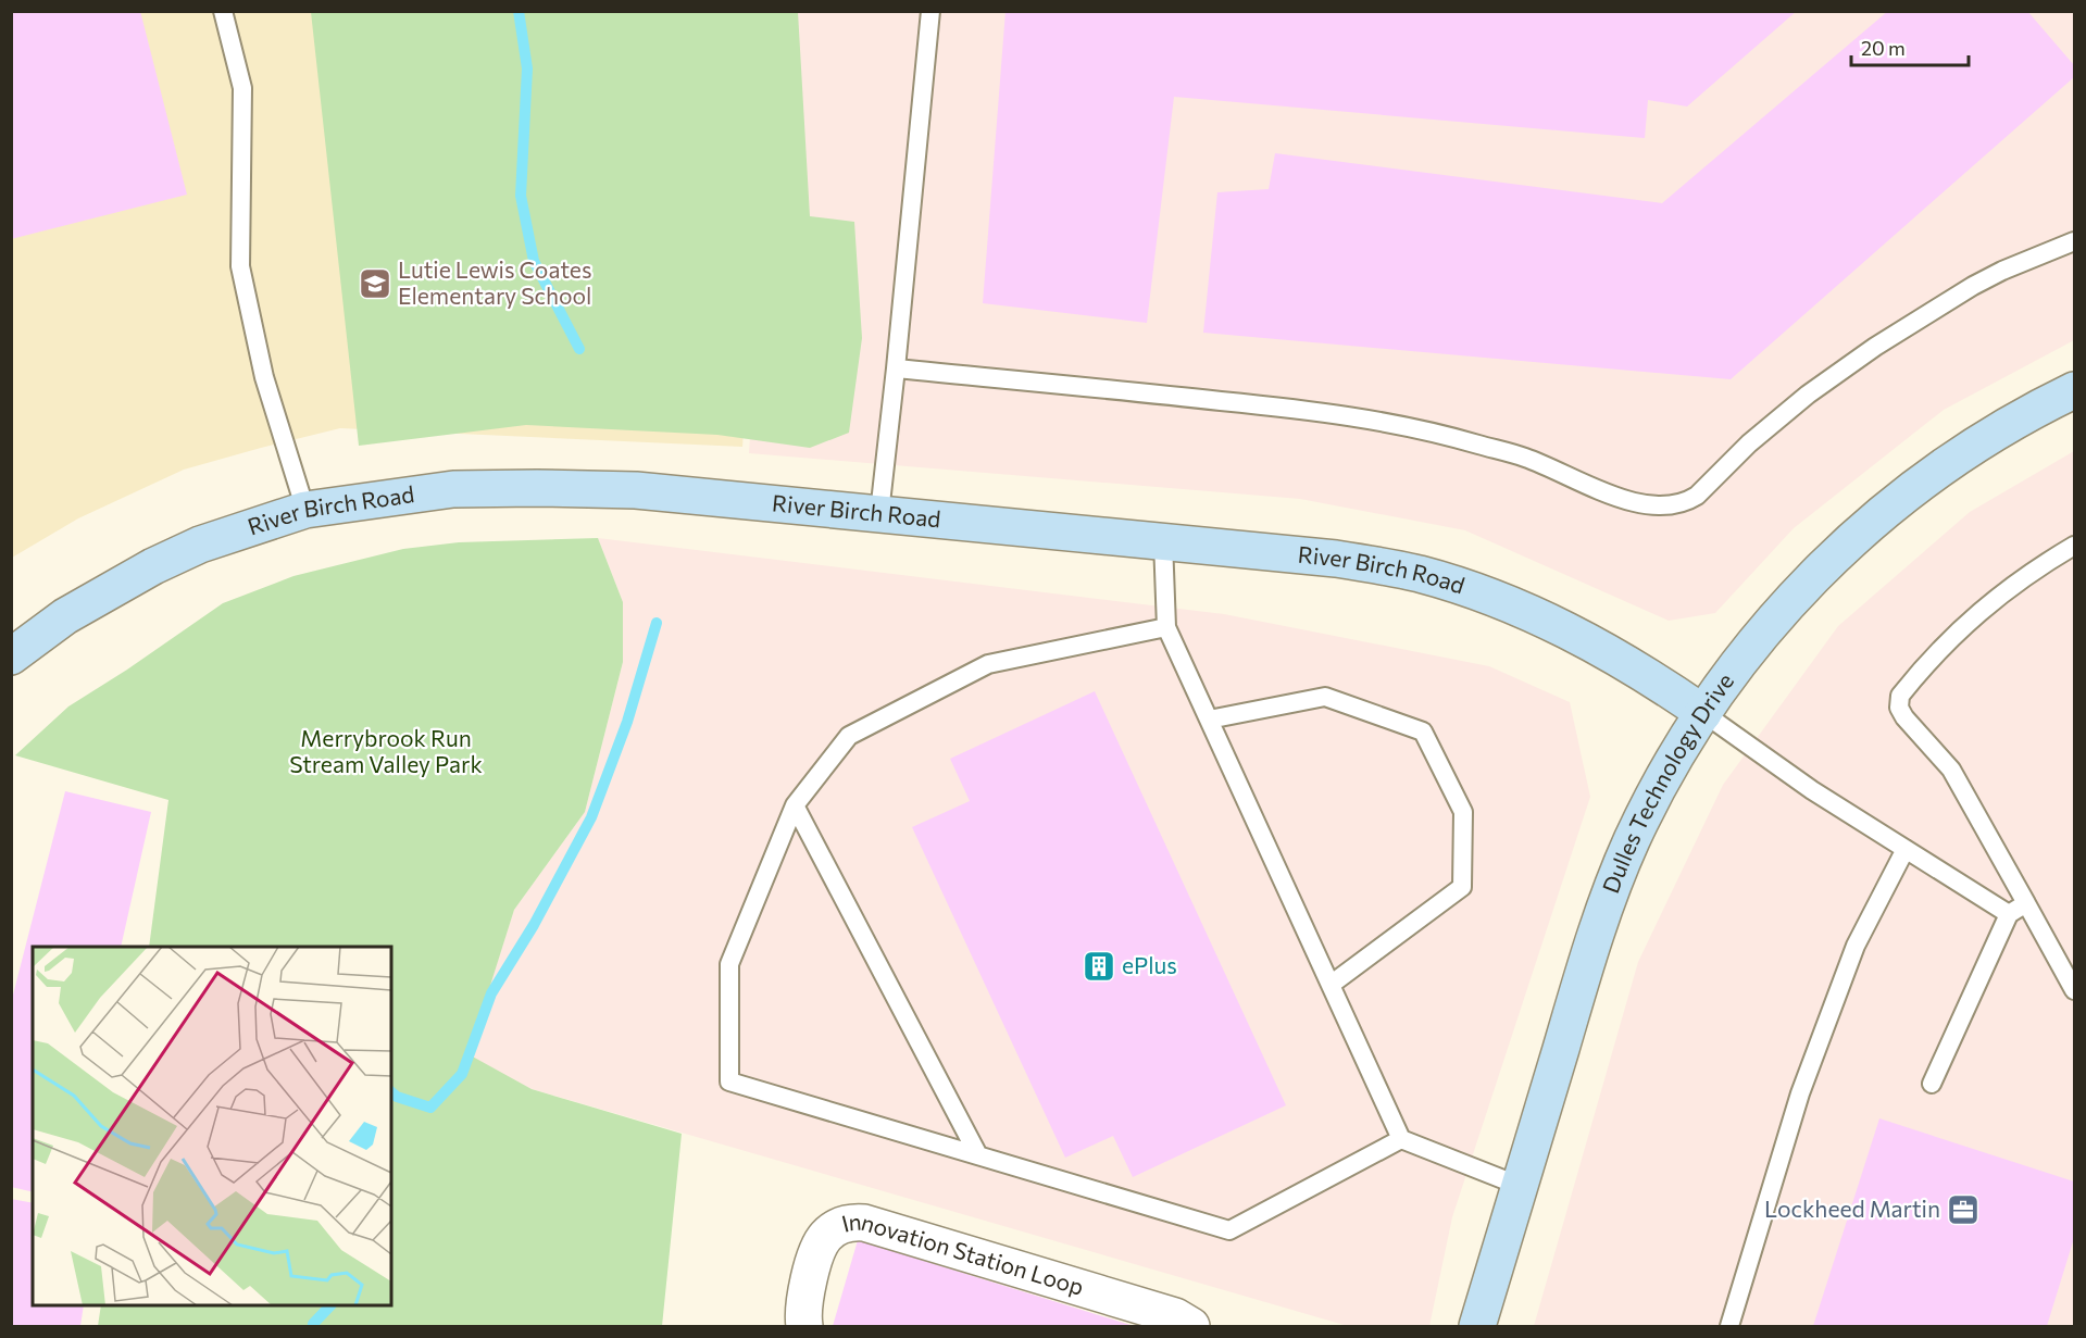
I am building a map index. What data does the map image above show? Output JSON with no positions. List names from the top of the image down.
{
  "streets": {
    "street": ["River Birch Road", "Dulles Technology Drive", "Innovation Station Loop"]
  },
  "crossings": [
    ["River Birch Road", "Dulles Technology Drive"]
  ],
  "parks": ["Merrybrook Run Stream Valley Park"],
  "places": {
    "school or university": ["Lutie Lewis Coates Elementary School"],
    "building": ["ePlus"],
    "office": ["Lockheed Martin"]
  },
  "scale_bar": "20 m"
}
